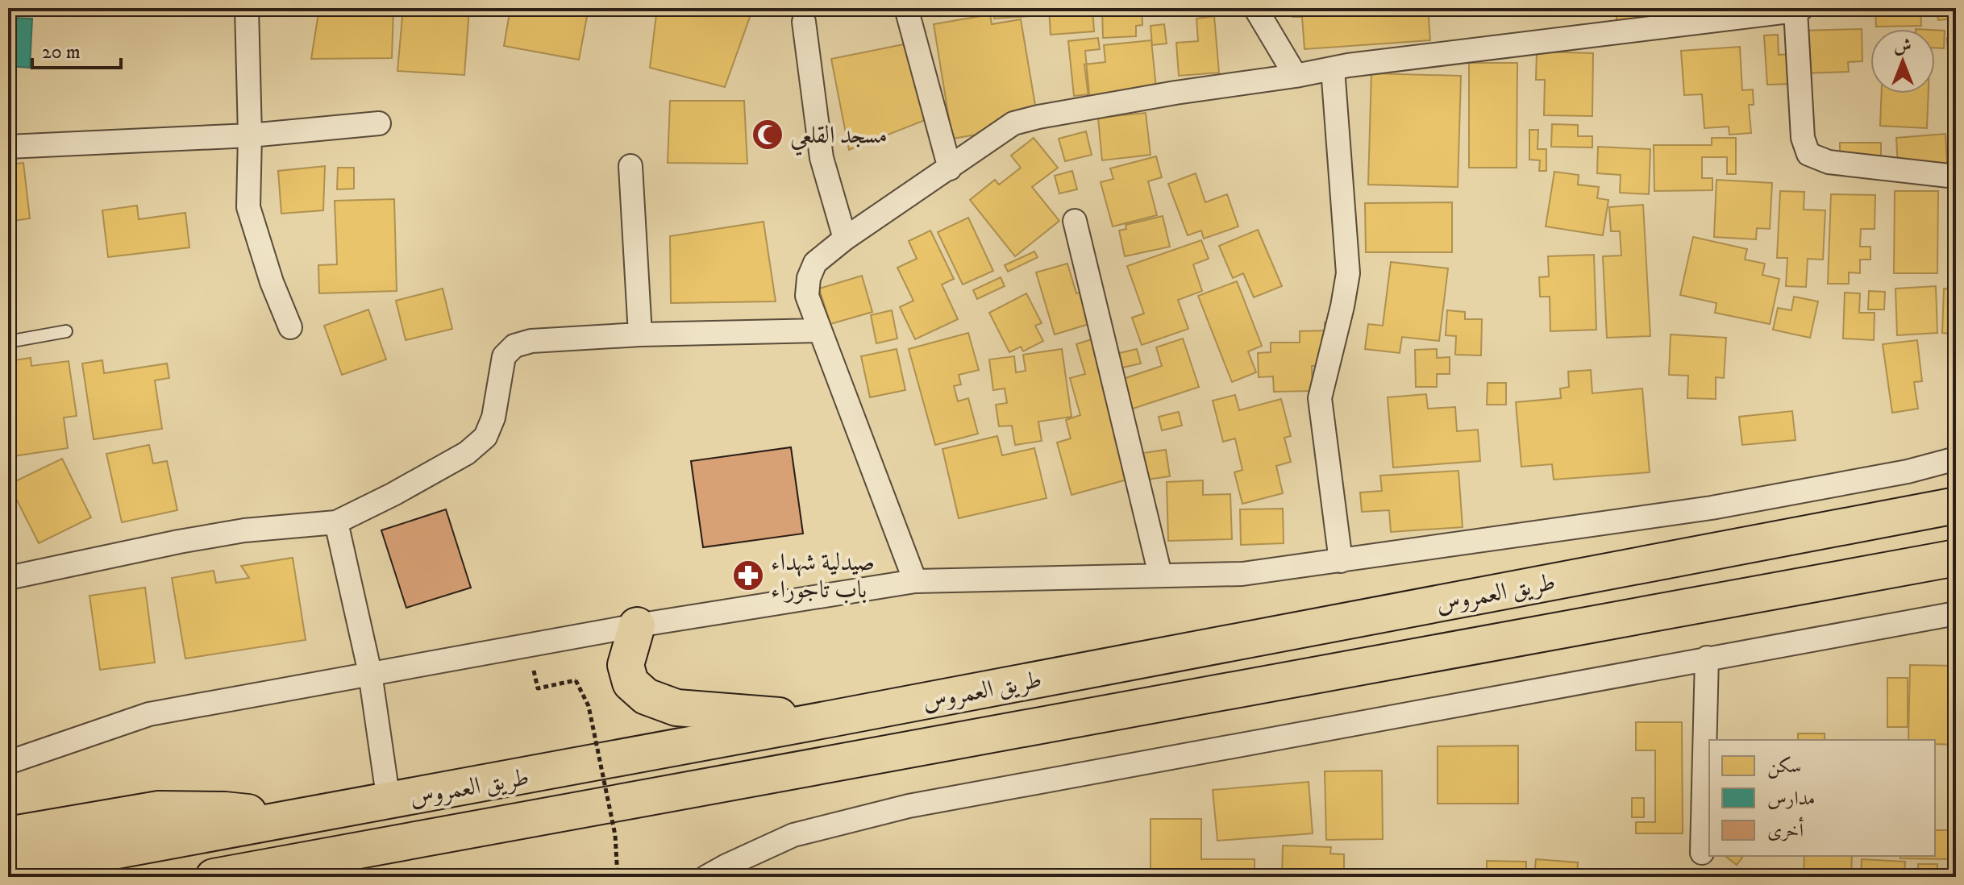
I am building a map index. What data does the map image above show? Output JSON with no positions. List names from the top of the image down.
{
  "streets": {
    "main road": ["طريق العمروس"]
  },
  "places": {
    "mosque": ["مسجد القلعي"],
    "pharmacy": ["صيدلية شهداء باب تاجوراء"]
  },
  "legend": ["سكن", "مدارس", "أخرى"],
  "scale_bar": "20 m",
  "north": "top"
}
